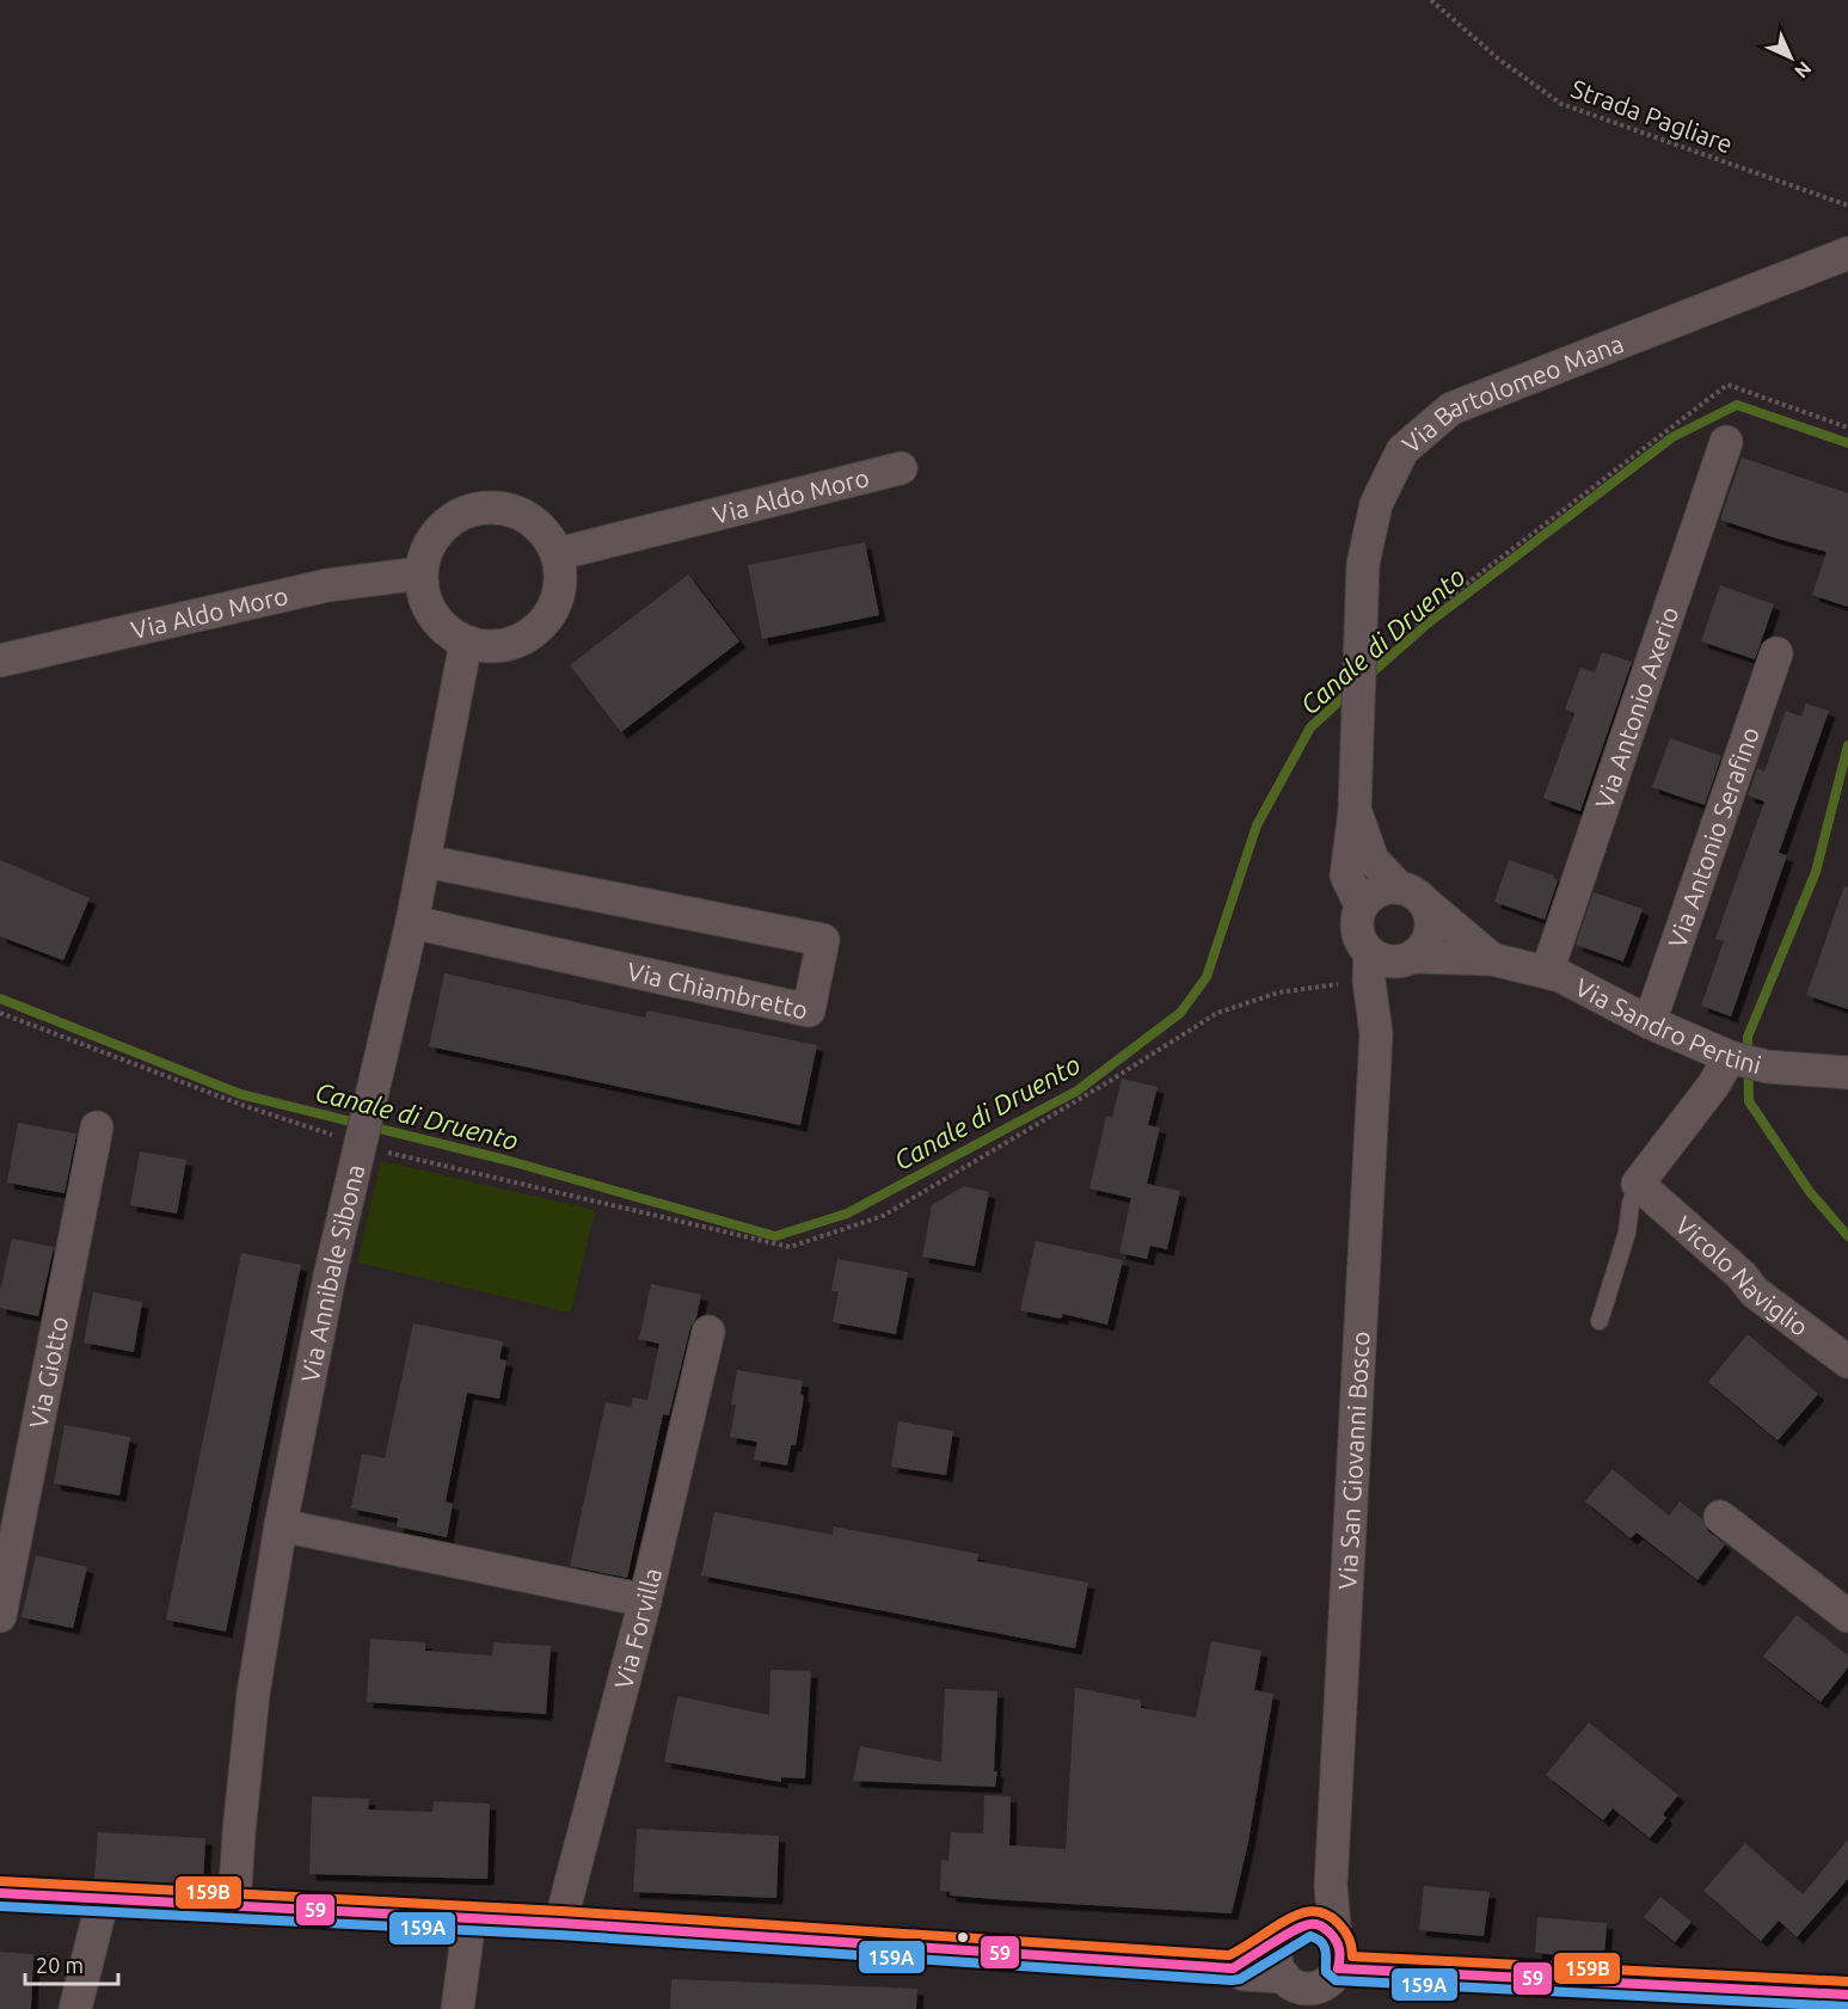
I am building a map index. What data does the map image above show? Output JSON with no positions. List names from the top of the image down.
{
  "streets": {
    "street": [
      "Via Bartolomeo Mana",
      "Via Aldo Moro",
      "Via Antonio Axerio",
      "Via Antonio Serafino",
      "Via Chiambretto",
      "Via Sandro Pertini",
      "Via Annibale Sibona",
      "Vicolo Naviglio",
      "Via Giotto",
      "Via San Giovanni Bosco",
      "Via Forvilla"
    ],
    "path": ["Strada Pagliare"]
  },
  "crossings": [
    ["Via Bartolomeo Mana", "Via Sandro Pertini"],
    ["Via Bartolomeo Mana", "Via San Giovanni Bosco"],
    ["Via Aldo Moro", "Via Annibale Sibona"],
    ["Via Antonio Axerio", "Via Sandro Pertini"],
    ["Via Antonio Serafino", "Via Sandro Pertini"],
    ["Via Chiambretto", "Via Annibale Sibona"],
    ["Via Sandro Pertini", "Via San Giovanni Bosco"]
  ],
  "water": ["Canale di Druento"],
  "lines": ["transit line 159B", "transit line 59", "transit line 159A"],
  "scale_bar": "20 m",
  "north": "bottom right"
}
